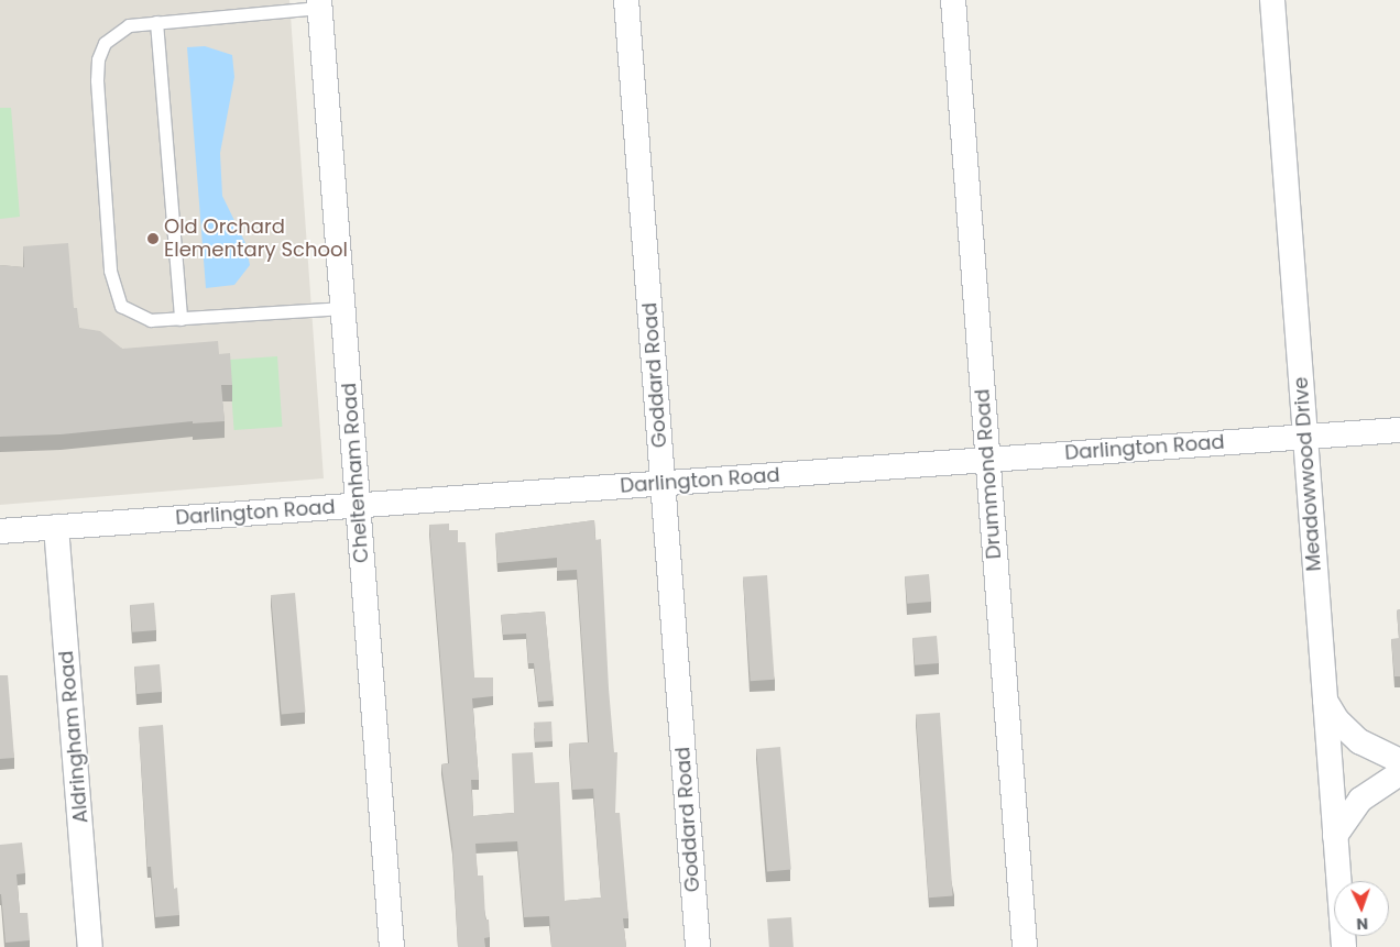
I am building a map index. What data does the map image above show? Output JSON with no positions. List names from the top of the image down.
{
  "streets": {
    "street": [
      "Goddard Road",
      "Darlington Road",
      "Cheltenham Road",
      "Drummond Road",
      "Meadowwood Drive",
      "Aldringham Road"
    ]
  },
  "crossings": [
    ["Goddard Road", "Darlington Road"],
    ["Darlington Road", "Cheltenham Road"],
    ["Darlington Road", "Drummond Road"],
    ["Darlington Road", "Meadowwood Drive"],
    ["Darlington Road", "Aldringham Road"]
  ],
  "places": ["Old Orchard Elementary School"],
  "north": "bottom"
}
